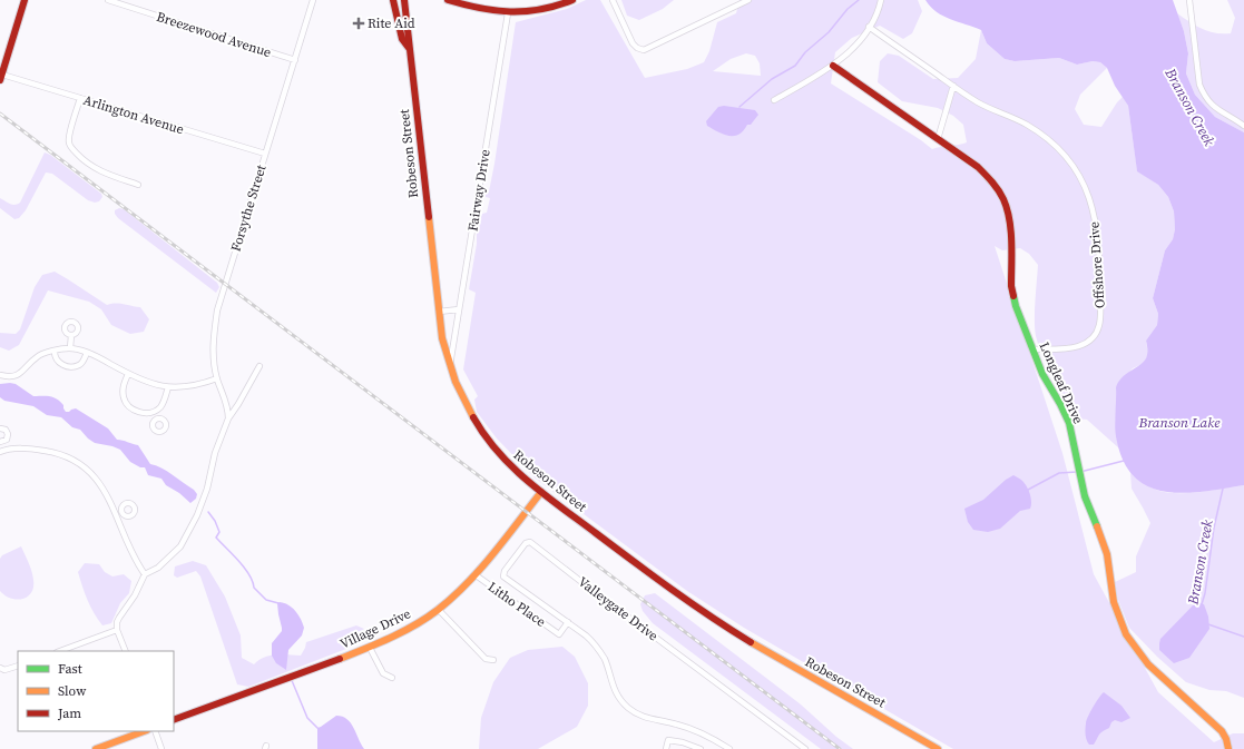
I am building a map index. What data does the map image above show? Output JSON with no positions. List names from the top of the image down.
{
  "streets": {
    "main road": ["Robeson Street", "Longleaf Drive", "Village Drive"],
    "street": [
      "Breezewood Avenue",
      "Arlington Avenue",
      "Fairway Drive",
      "Forsythe Street",
      "Offshore Drive",
      "Litho Place",
      "Valleygate Drive"
    ]
  },
  "crossings": [
    ["Breezewood Avenue", "Forsythe Street"],
    ["Arlington Avenue", "Forsythe Street"],
    ["Robeson Street", "Fairway Drive"],
    ["Robeson Street", "Village Drive"],
    ["Offshore Drive", "Longleaf Drive"],
    ["Litho Place", "Valleygate Drive"],
    ["Litho Place", "Village Drive"]
  ],
  "water": ["Branson Creek", "Branson Lake"],
  "places": {
    "health": ["Rite Aid"]
  },
  "legend": ["Fast", "Slow", "Jam"]
}
